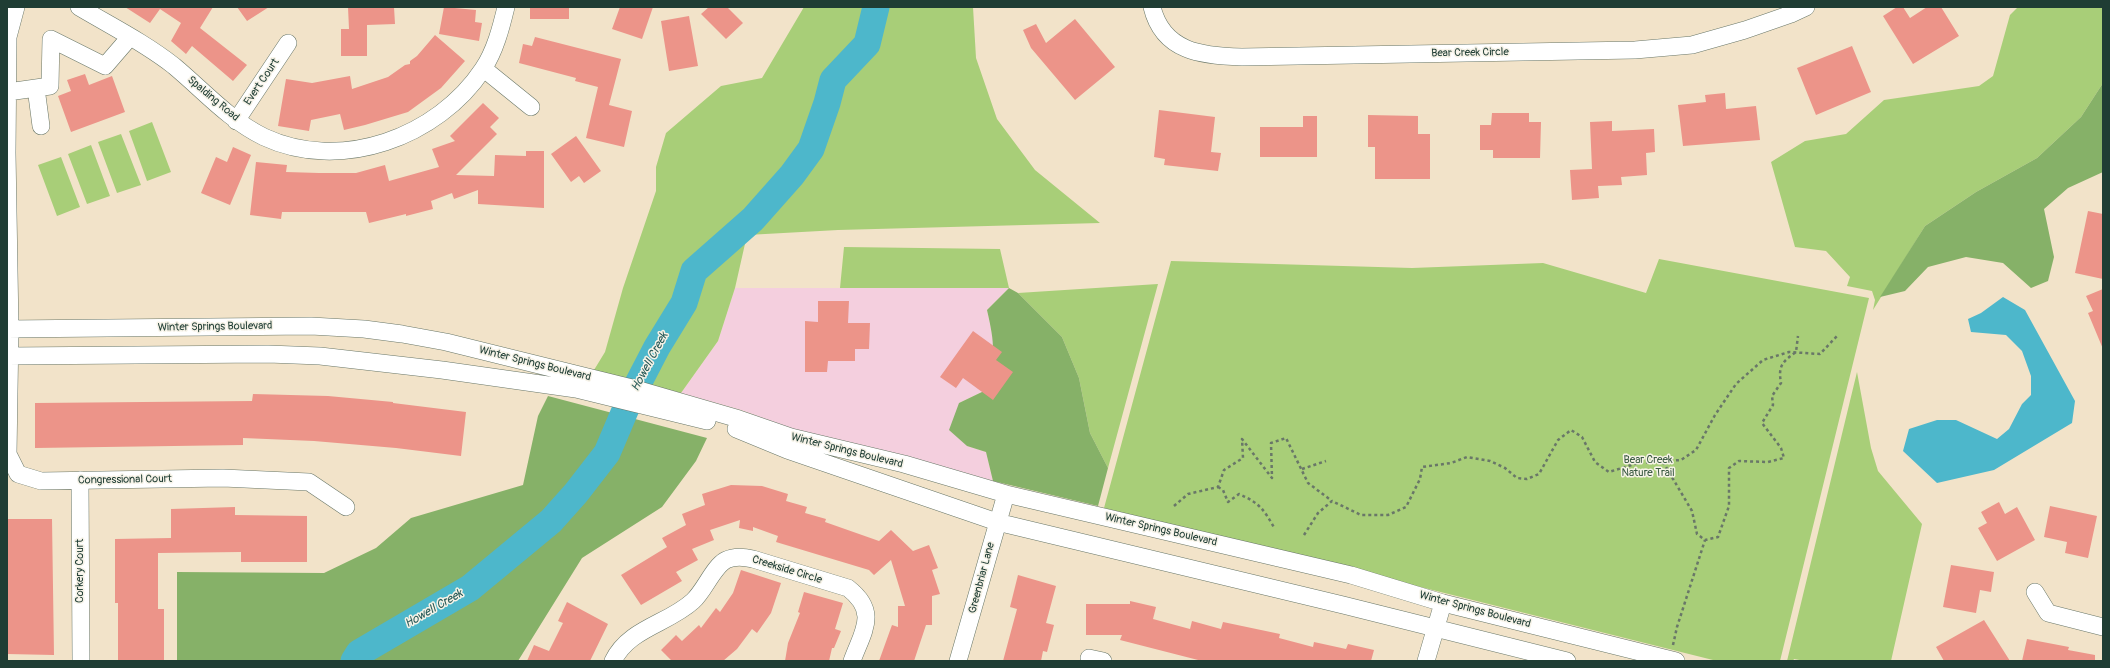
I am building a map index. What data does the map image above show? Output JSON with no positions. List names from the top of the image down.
{
  "streets": {
    "street": [
      "Bear Creek Circle",
      "Evert Court",
      "Spalding Road",
      "Winter Springs Boulevard",
      "Congressional Court",
      "Creekside Circle",
      "Corkery Court",
      "Greenbriar Lane"
    ]
  },
  "crossings": [
    ["Evert Court", "Spalding Road"],
    ["Winter Springs Boulevard", "Congressional Court"],
    ["Winter Springs Boulevard", "Greenbriar Lane"],
    ["Congressional Court", "Corkery Court"]
  ],
  "water": ["Howell Creek"],
  "parks": ["Bear Creek Nature Trail"]
}
